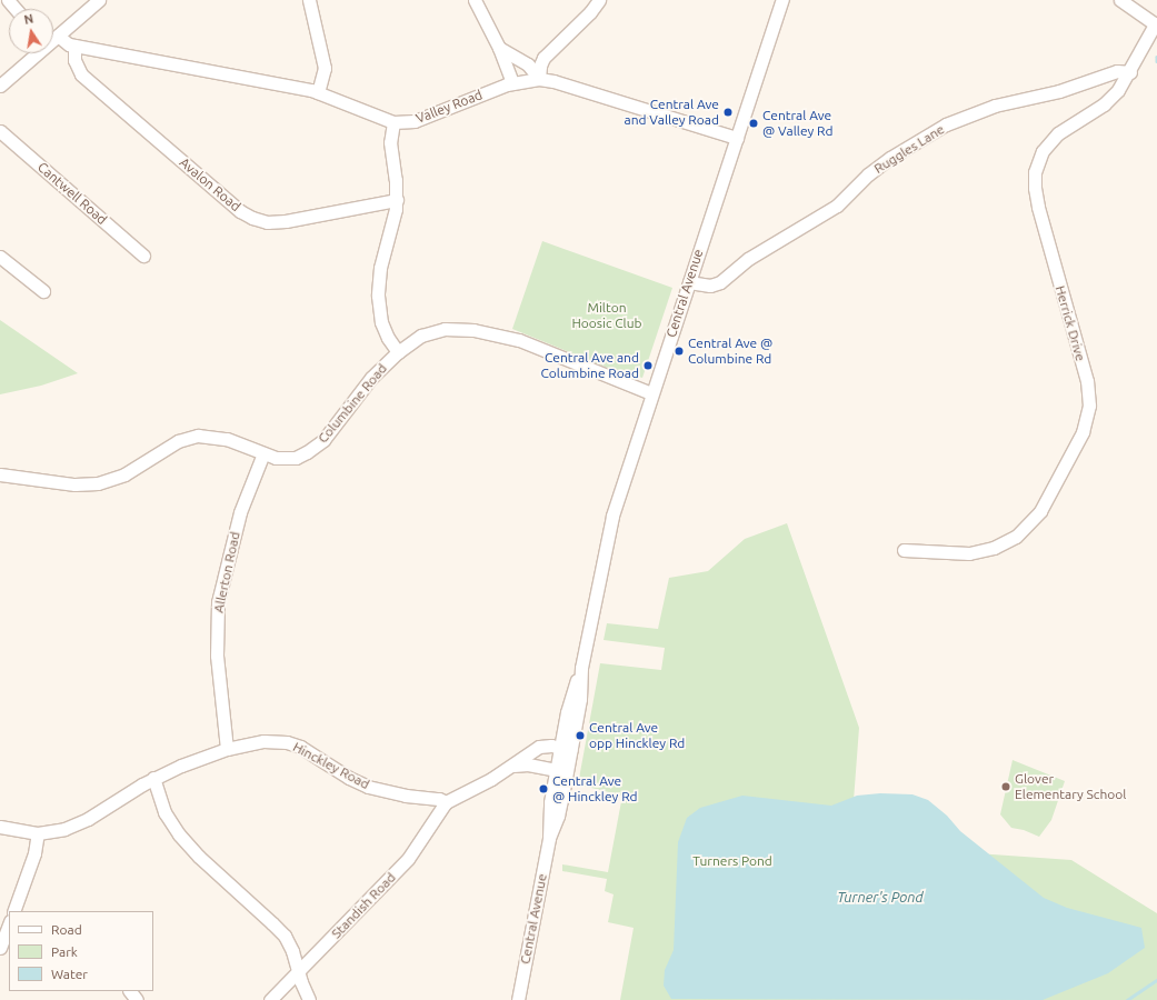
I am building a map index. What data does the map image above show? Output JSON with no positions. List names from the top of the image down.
{
  "streets": {
    "street": [
      "Valley Road",
      "Ruggles Lane",
      "Avalon Road",
      "Cantwell Road",
      "Central Avenue",
      "Herrick Drive",
      "Columbine Road",
      "Allerton Road",
      "Hinckley Road",
      "Standish Road"
    ]
  },
  "crossings": [
    ["Valley Road", "Avalon Road"],
    ["Valley Road", "Central Avenue"],
    ["Ruggles Lane", "Central Avenue"],
    ["Ruggles Lane", "Herrick Drive"],
    ["Central Avenue", "Columbine Road"],
    ["Columbine Road", "Allerton Road"],
    ["Allerton Road", "Hinckley Road"],
    ["Hinckley Road", "Standish Road"]
  ],
  "water": ["Turner's Pond"],
  "parks": ["Milton Hoosic Club", "Turners Pond"],
  "places": [
    "Central Ave and Valley Road",
    "Central Ave @ Valley Rd",
    "Central Ave @ Columbine Rd",
    "Central Ave and Columbine Road",
    "Central Ave opp Hinckley Rd",
    "Glover Elementary School",
    "Central Ave @ Hinckley Rd"
  ],
  "legend": ["Road", "Park", "Water"],
  "north": "top"
}
